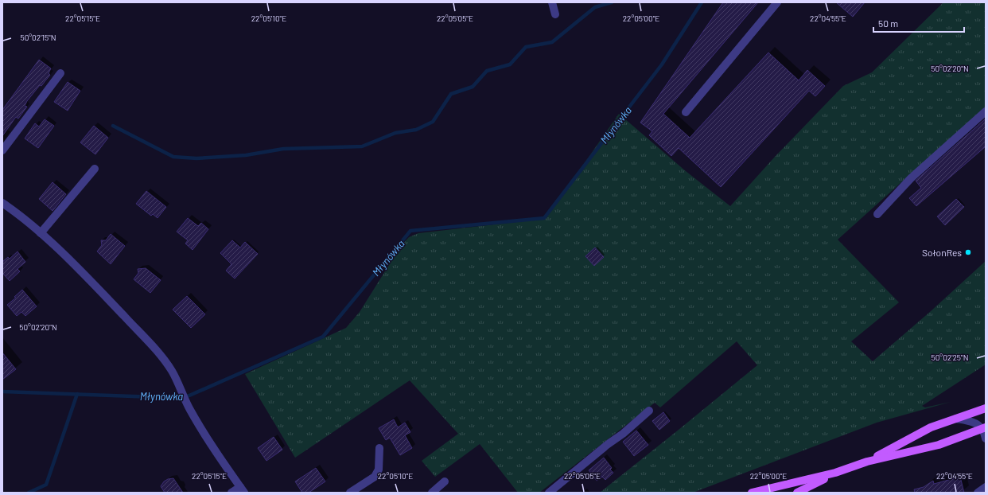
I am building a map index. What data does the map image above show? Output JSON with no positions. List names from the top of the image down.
{
  "water": ["Młynówka"],
  "places": ["SołonRes"],
  "scale_bar": "50 m",
  "coordinates": [
    "22°05'15\"E",
    "22°05'10\"E",
    "22°05'05\"E",
    "22°05'00\"E",
    "22°04'55\"E",
    "50°02'15\"N",
    "50°02'20\"N",
    "50°02'25\"N"
  ]
}
